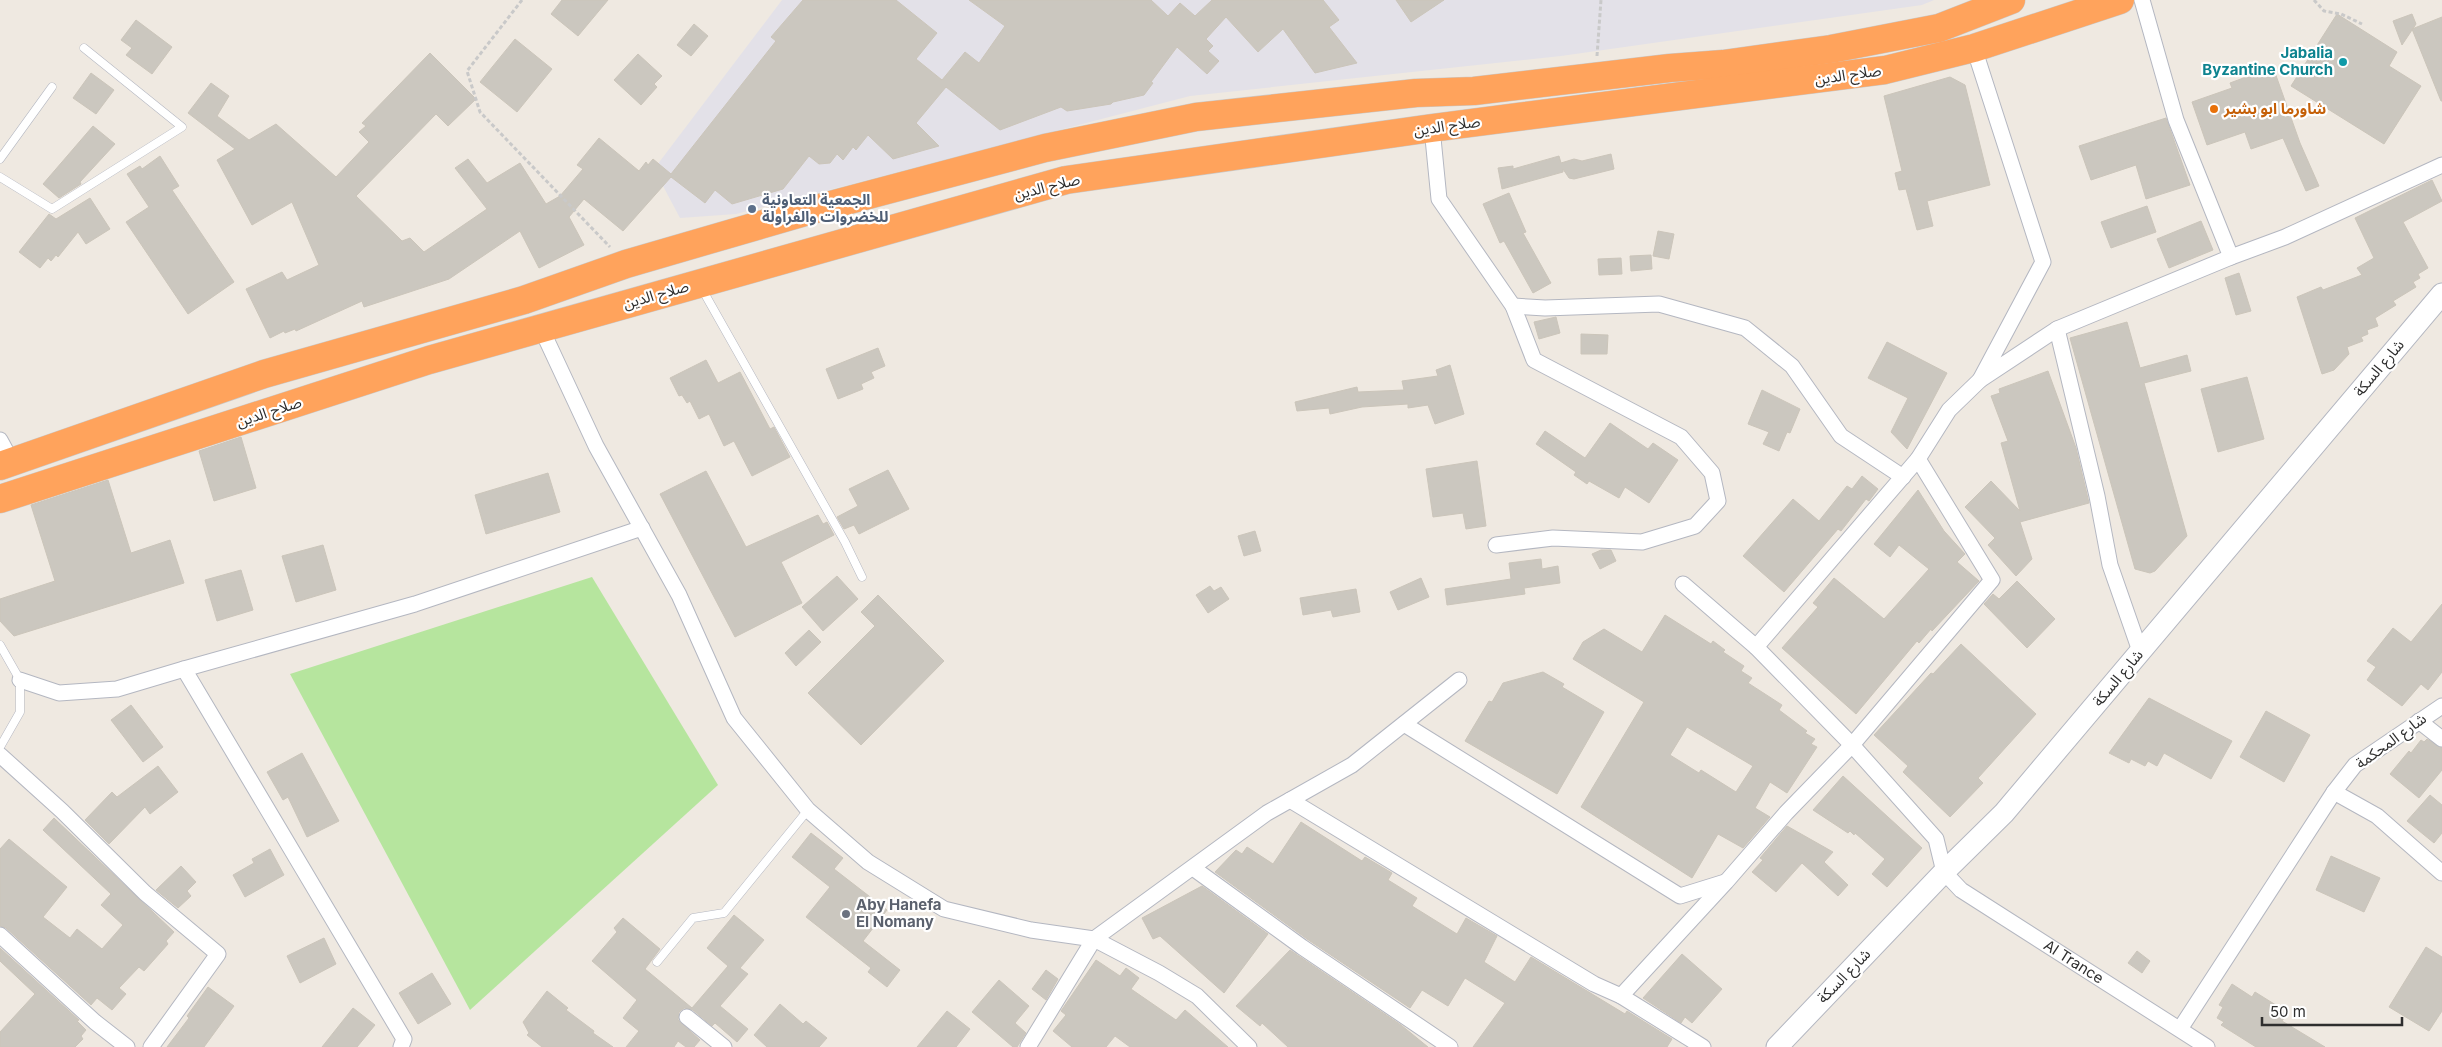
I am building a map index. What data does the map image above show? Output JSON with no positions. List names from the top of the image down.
{
  "streets": {
    "highway": ["صلاح الدين"],
    "street": ["شارع السكة", "شارع المحكمة", "Al Trance"]
  },
  "crossings": [
    ["شارع السكة", "Al Trance"],
    ["شارع المحكمة", "Al Trance"]
  ],
  "places": [
    "Jabalia Byzantine Church",
    "شاورما ابو بشير",
    "الجمعية التعاونية للخضروات والفراولة",
    "Aby Hanefa El Nomany"
  ],
  "scale_bar": "50 m"
}
